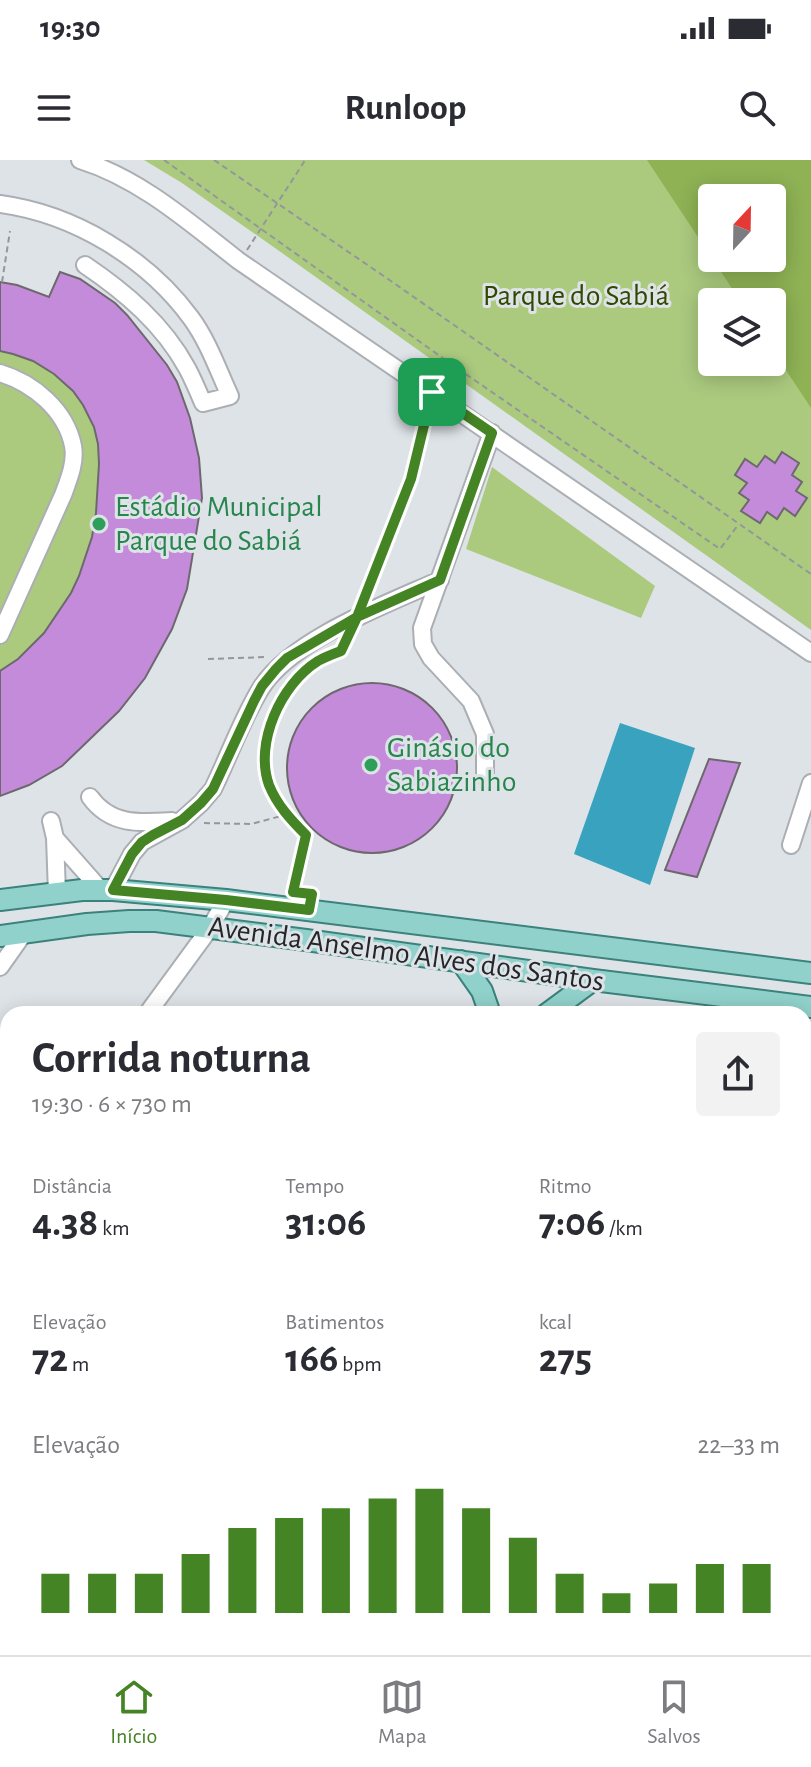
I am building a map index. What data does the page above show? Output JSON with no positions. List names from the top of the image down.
{
  "streets": {
    "main road": ["Avenida Anselmo Alves dos Santos"]
  },
  "parks": ["Parque do Sabiá"],
  "places": ["Estádio Municipal Parque do Sabiá", "Ginásio do Sabiazinho"],
  "north": "top",
  "page": {
    "status": "19:30",
    "header": "Runloop",
    "heading": ["Corrida noturna", "19:30 · 6 × 730 m"],
    "stats": [
      ["Distância", "4.38 km"],
      ["Tempo", "31:06"],
      ["Ritmo", "7:06 /km"],
      ["Elevação", "72 m"],
      ["Batimentos", "166 bpm"],
      ["kcal", "275"]
    ],
    "chart": ["Elevação", "22–33 m"],
    "tabs": ["Início", "Mapa", "Salvos"]
  }
}
